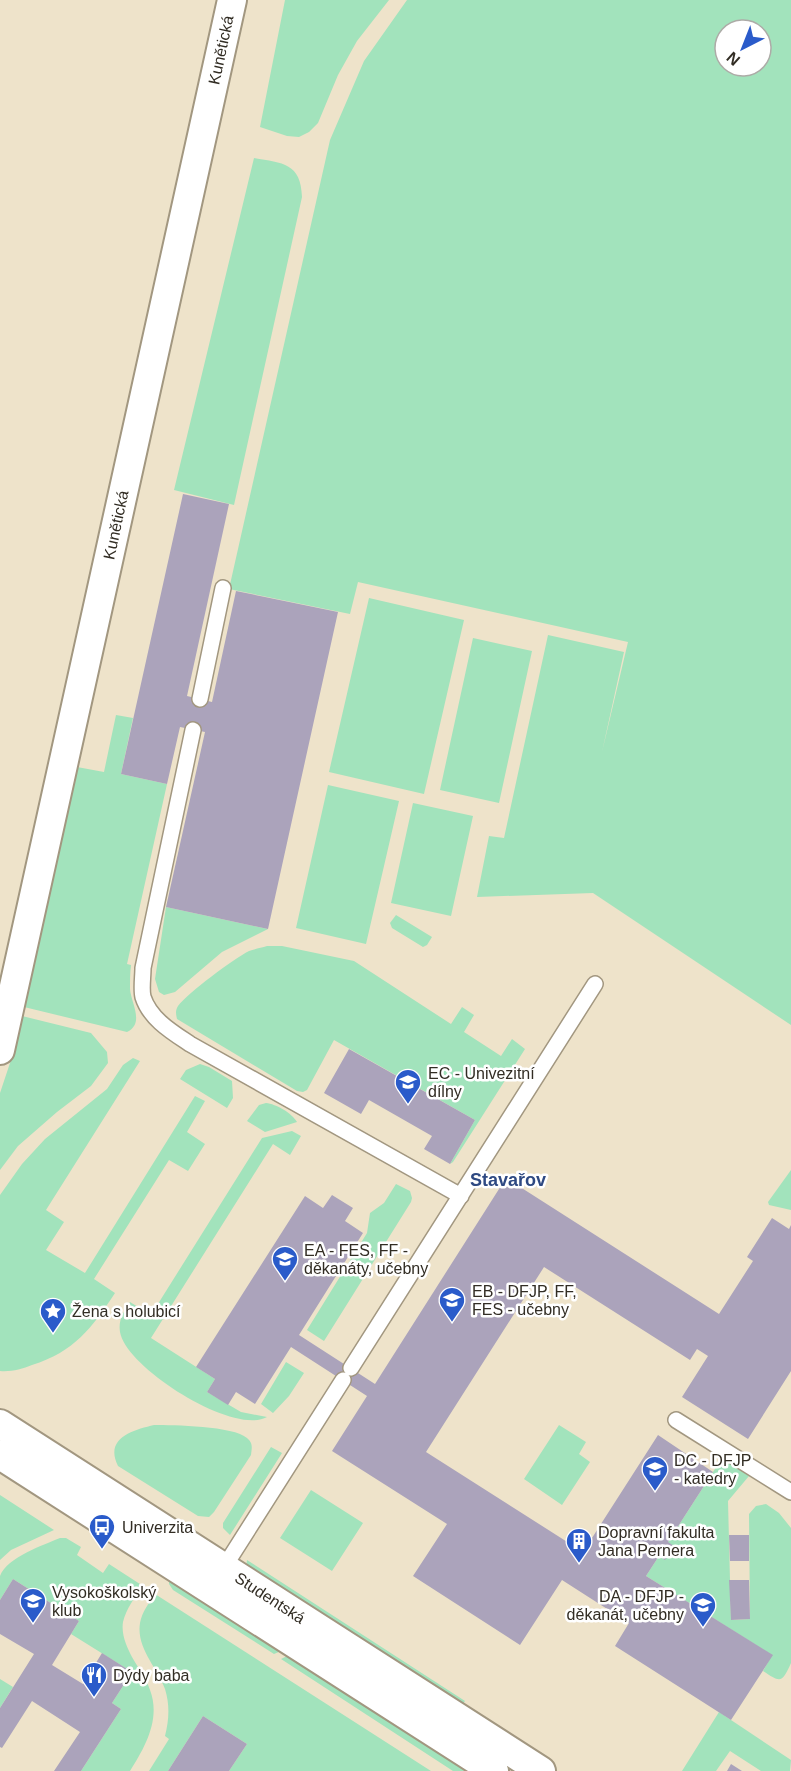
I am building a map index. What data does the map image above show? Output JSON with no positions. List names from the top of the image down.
{
  "streets": {
    "street": ["Kunětická", "Studentská"]
  },
  "districts": ["Stavařov"],
  "places": {
    "school or university": [
      "EC - Univezitní dílny",
      "EA - FES, FF - děkanáty, učebny",
      "EB - DFJP, FF, FES - učebny",
      "DC - DFJP - katedry",
      "Vysokoškolský klub",
      "DA - DFJP - děkanát, učebny"
    ],
    "place": ["Žena s holubicí"],
    "bus stop": ["Univerzita"],
    "building": ["Dopravní fakulta Jana Pernera"],
    "restaurant": ["Dýdy baba"]
  },
  "north": "bottom left"
}
